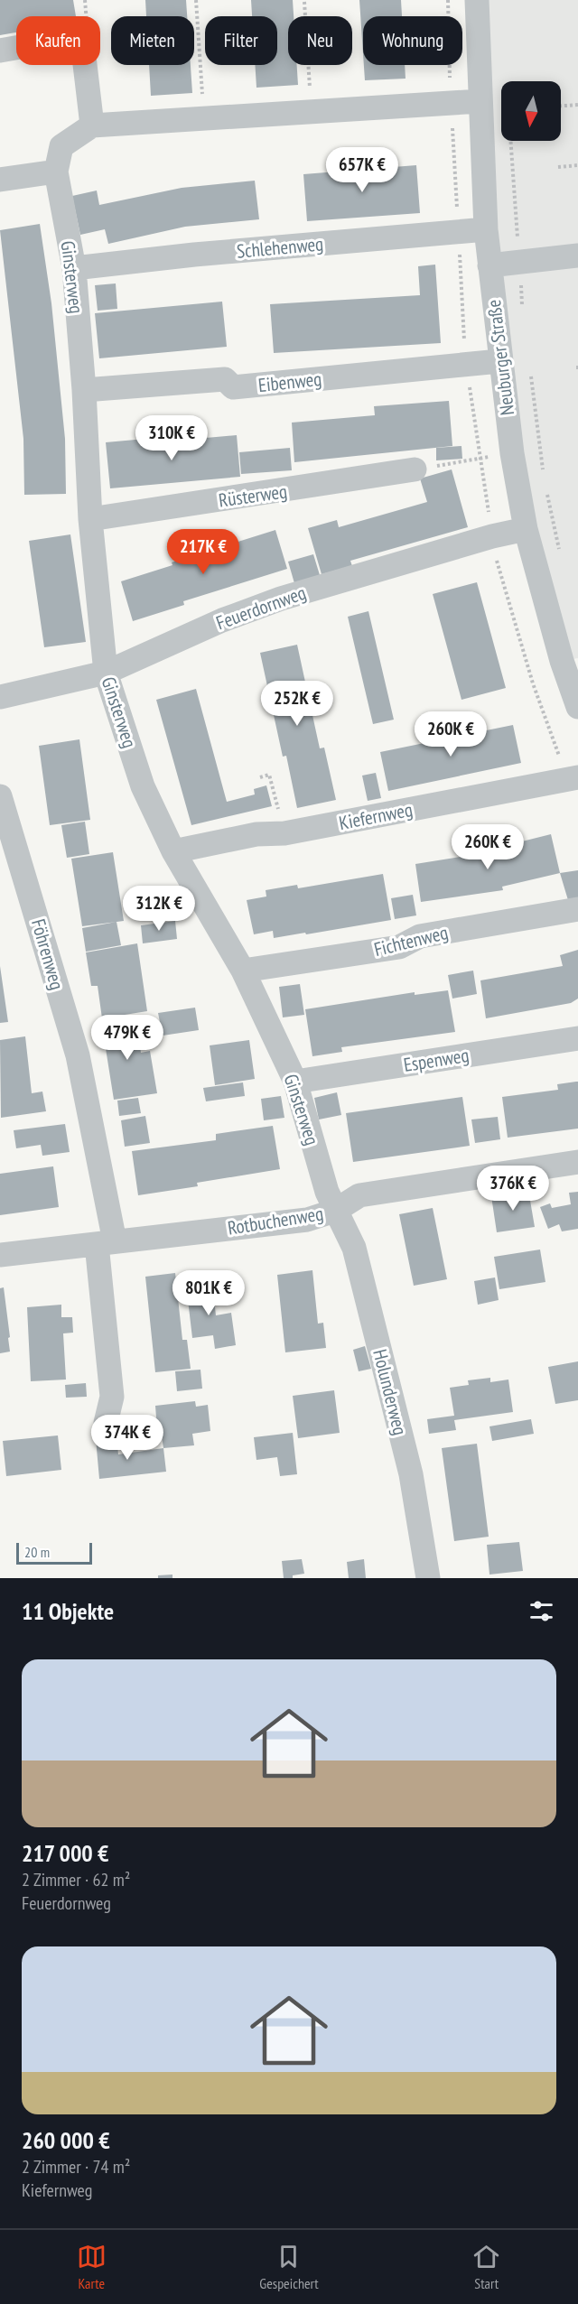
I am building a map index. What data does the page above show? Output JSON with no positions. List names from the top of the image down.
{
  "streets": {
    "street": [
      "Schlehenweg",
      "Ginsterweg",
      "Neuburger Straße",
      "Eibenweg",
      "Rüsterweg",
      "Feuerdornweg",
      "Kiefernweg",
      "Fichtenweg",
      "Föhrenweg",
      "Espenweg",
      "Rotbuchenweg",
      "Holunderweg"
    ]
  },
  "crossings": [
    ["Schlehenweg", "Ginsterweg"],
    ["Schlehenweg", "Neuburger Straße"],
    ["Ginsterweg", "Neuburger Straße"],
    ["Ginsterweg", "Eibenweg"],
    ["Ginsterweg", "Rüsterweg"],
    ["Ginsterweg", "Feuerdornweg"],
    ["Ginsterweg", "Kiefernweg"],
    ["Ginsterweg", "Fichtenweg"],
    ["Ginsterweg", "Espenweg"],
    ["Ginsterweg", "Rotbuchenweg"],
    ["Ginsterweg", "Holunderweg"],
    ["Neuburger Straße", "Eibenweg"],
    ["Neuburger Straße", "Feuerdornweg"],
    ["Föhrenweg", "Rotbuchenweg"],
    ["Rotbuchenweg", "Holunderweg"]
  ],
  "scale_bar": "20 m",
  "north": "bottom",
  "page": {
    "chip": [
      "Kaufen",
      "Mieten",
      "Filter",
      "Neu",
      "Wohnung"
    ],
    "price": [
      "657K €",
      "310K €",
      "217K €",
      "252K €",
      "260K €",
      "260K €",
      "312K €",
      "479K €",
      "376K €",
      "801K €",
      "374K €"
    ],
    "scale": "20 m",
    "heading": "11 Objekte",
    "list": [
      {
        "name": "217 000 €",
        "note": "2 Zimmer · 62 m² · Feuerdornweg"
      },
      {
        "name": "260 000 €",
        "note": "2 Zimmer · 74 m² · Kiefernweg"
      }
    ],
    "tabs": ["Karte", "Gespeichert", "Start"]
  }
}
